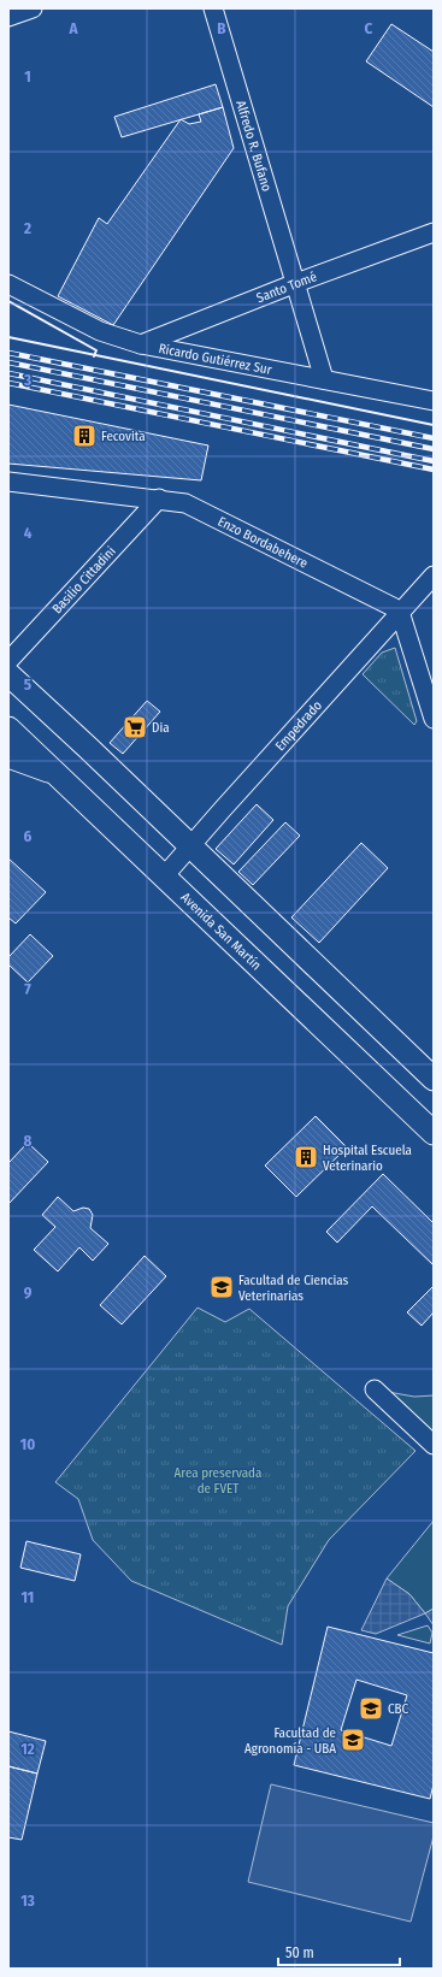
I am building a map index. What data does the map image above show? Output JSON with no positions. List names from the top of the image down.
{
  "streets": {
    "main road": ["Avenida San Martín"],
    "street": [
      "Alfredo R. Bufano",
      "Santo Tomé",
      "Ricardo Gutiérrez Sur",
      "Enzo Bordabehere",
      "Basilio Cittadini",
      "Empedrado"
    ]
  },
  "crossings": [
    ["Alfredo R. Bufano", "Santo Tomé"],
    ["Alfredo R. Bufano", "Ricardo Gutiérrez Sur"],
    ["Santo Tomé", "Ricardo Gutiérrez Sur"],
    ["Enzo Bordabehere", "Basilio Cittadini"],
    ["Enzo Bordabehere", "Empedrado"],
    ["Empedrado", "Avenida San Martín"]
  ],
  "parks": ["Area preservada de FVET"],
  "places": {
    "building": ["Fecovita", "Hospital Escuela Veterinario"],
    "supermarket": ["Dia"],
    "school or university": ["Facultad de Ciencias Veterinarias", "CBC", "Facultad de Agronomía - UBA"]
  },
  "scale_bar": "50 m",
  "grid": {
    "columns": ["A", "B", "C"],
    "rows": [
      "1",
      "2",
      "3",
      "4",
      "5",
      "6",
      "7",
      "8",
      "9",
      "10",
      "11",
      "12",
      "13"
    ]
  }
}
